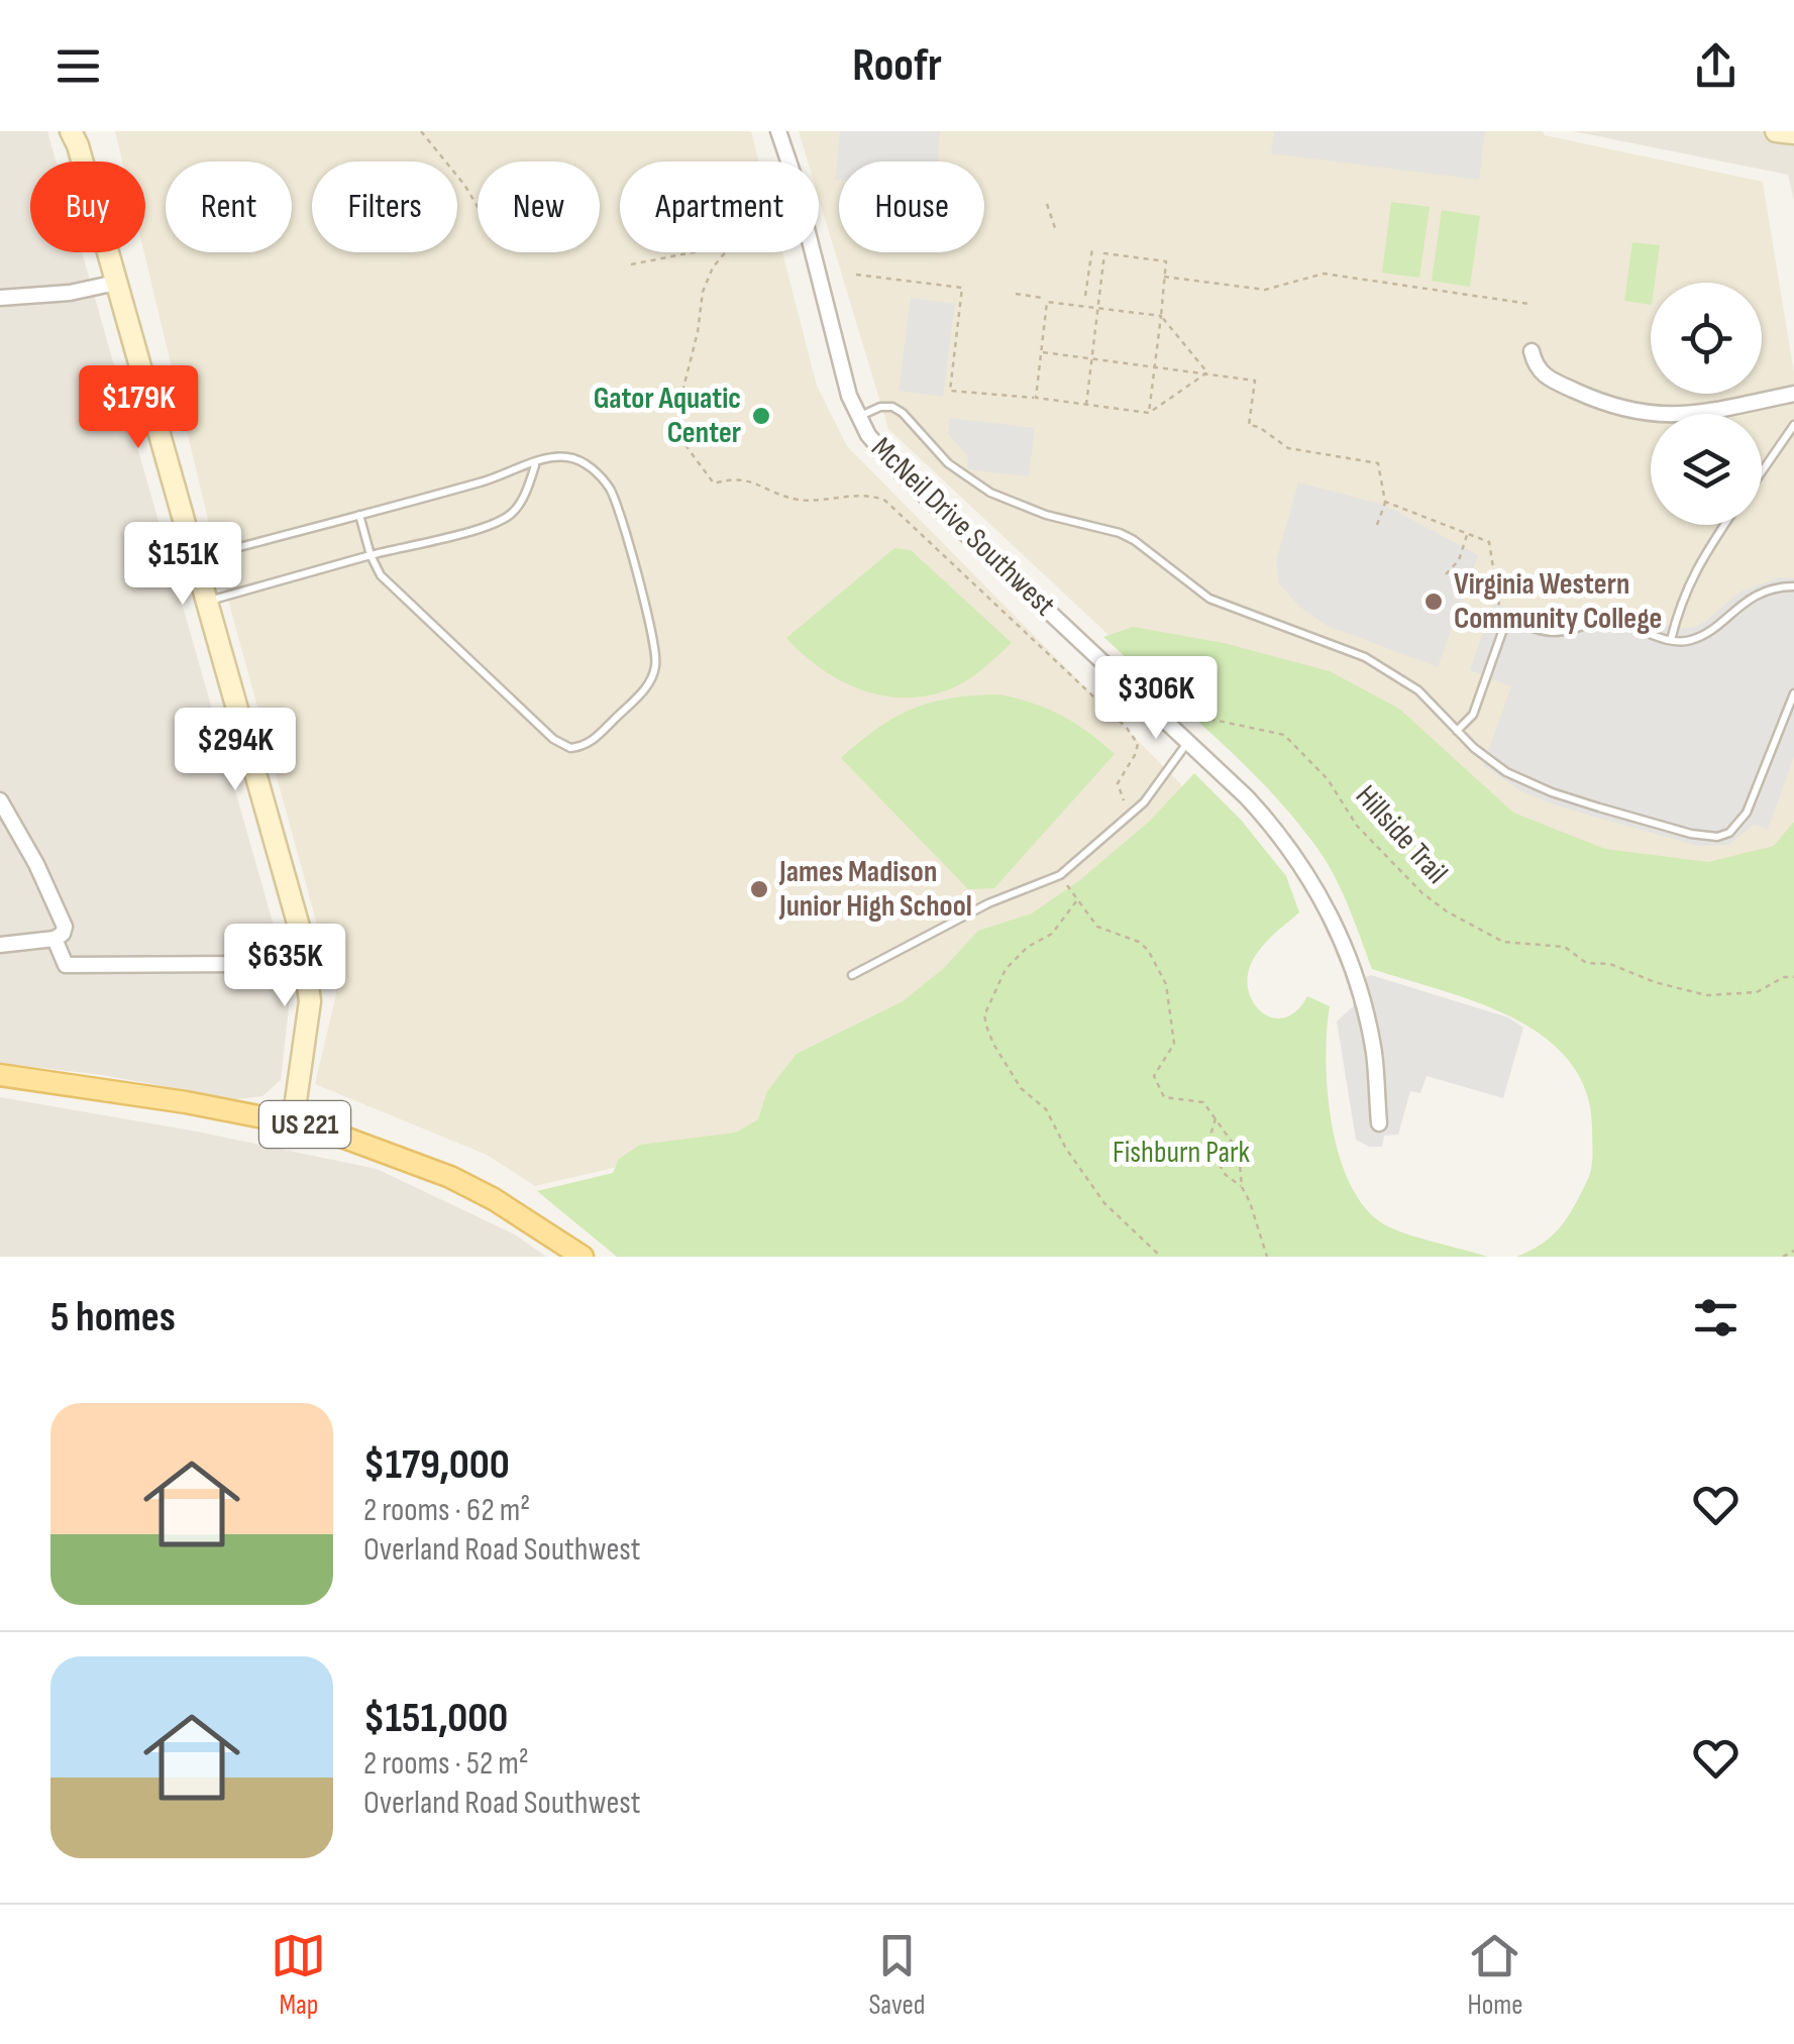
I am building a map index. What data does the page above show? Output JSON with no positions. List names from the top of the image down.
{
  "streets": {
    "main road": ["US 221"],
    "street": ["McNeil Drive Southwest"],
    "path": ["Hillside Trail"]
  },
  "crossings": [
    ["McNeil Drive Southwest", "Hillside Trail"]
  ],
  "parks": ["Fishburn Park"],
  "places": ["Gator Aquatic Center", "Virginia Western Community College", "James Madison Junior High School"],
  "page": {
    "header": "Roofr",
    "chip": [
      "Buy",
      "Rent",
      "Filters",
      "New",
      "Apartment",
      "House"
    ],
    "price": [
      "$179K",
      "$151K",
      "$306K",
      "$294K",
      "$635K"
    ],
    "heading": "5 homes",
    "list": [
      {
        "name": "$179,000",
        "note": "2 rooms · 62 m² · Overland Road Southwest"
      },
      {
        "name": "$151,000",
        "note": "2 rooms · 52 m² · Overland Road Southwest"
      }
    ],
    "tabs": ["Map", "Saved", "Home"]
  }
}
